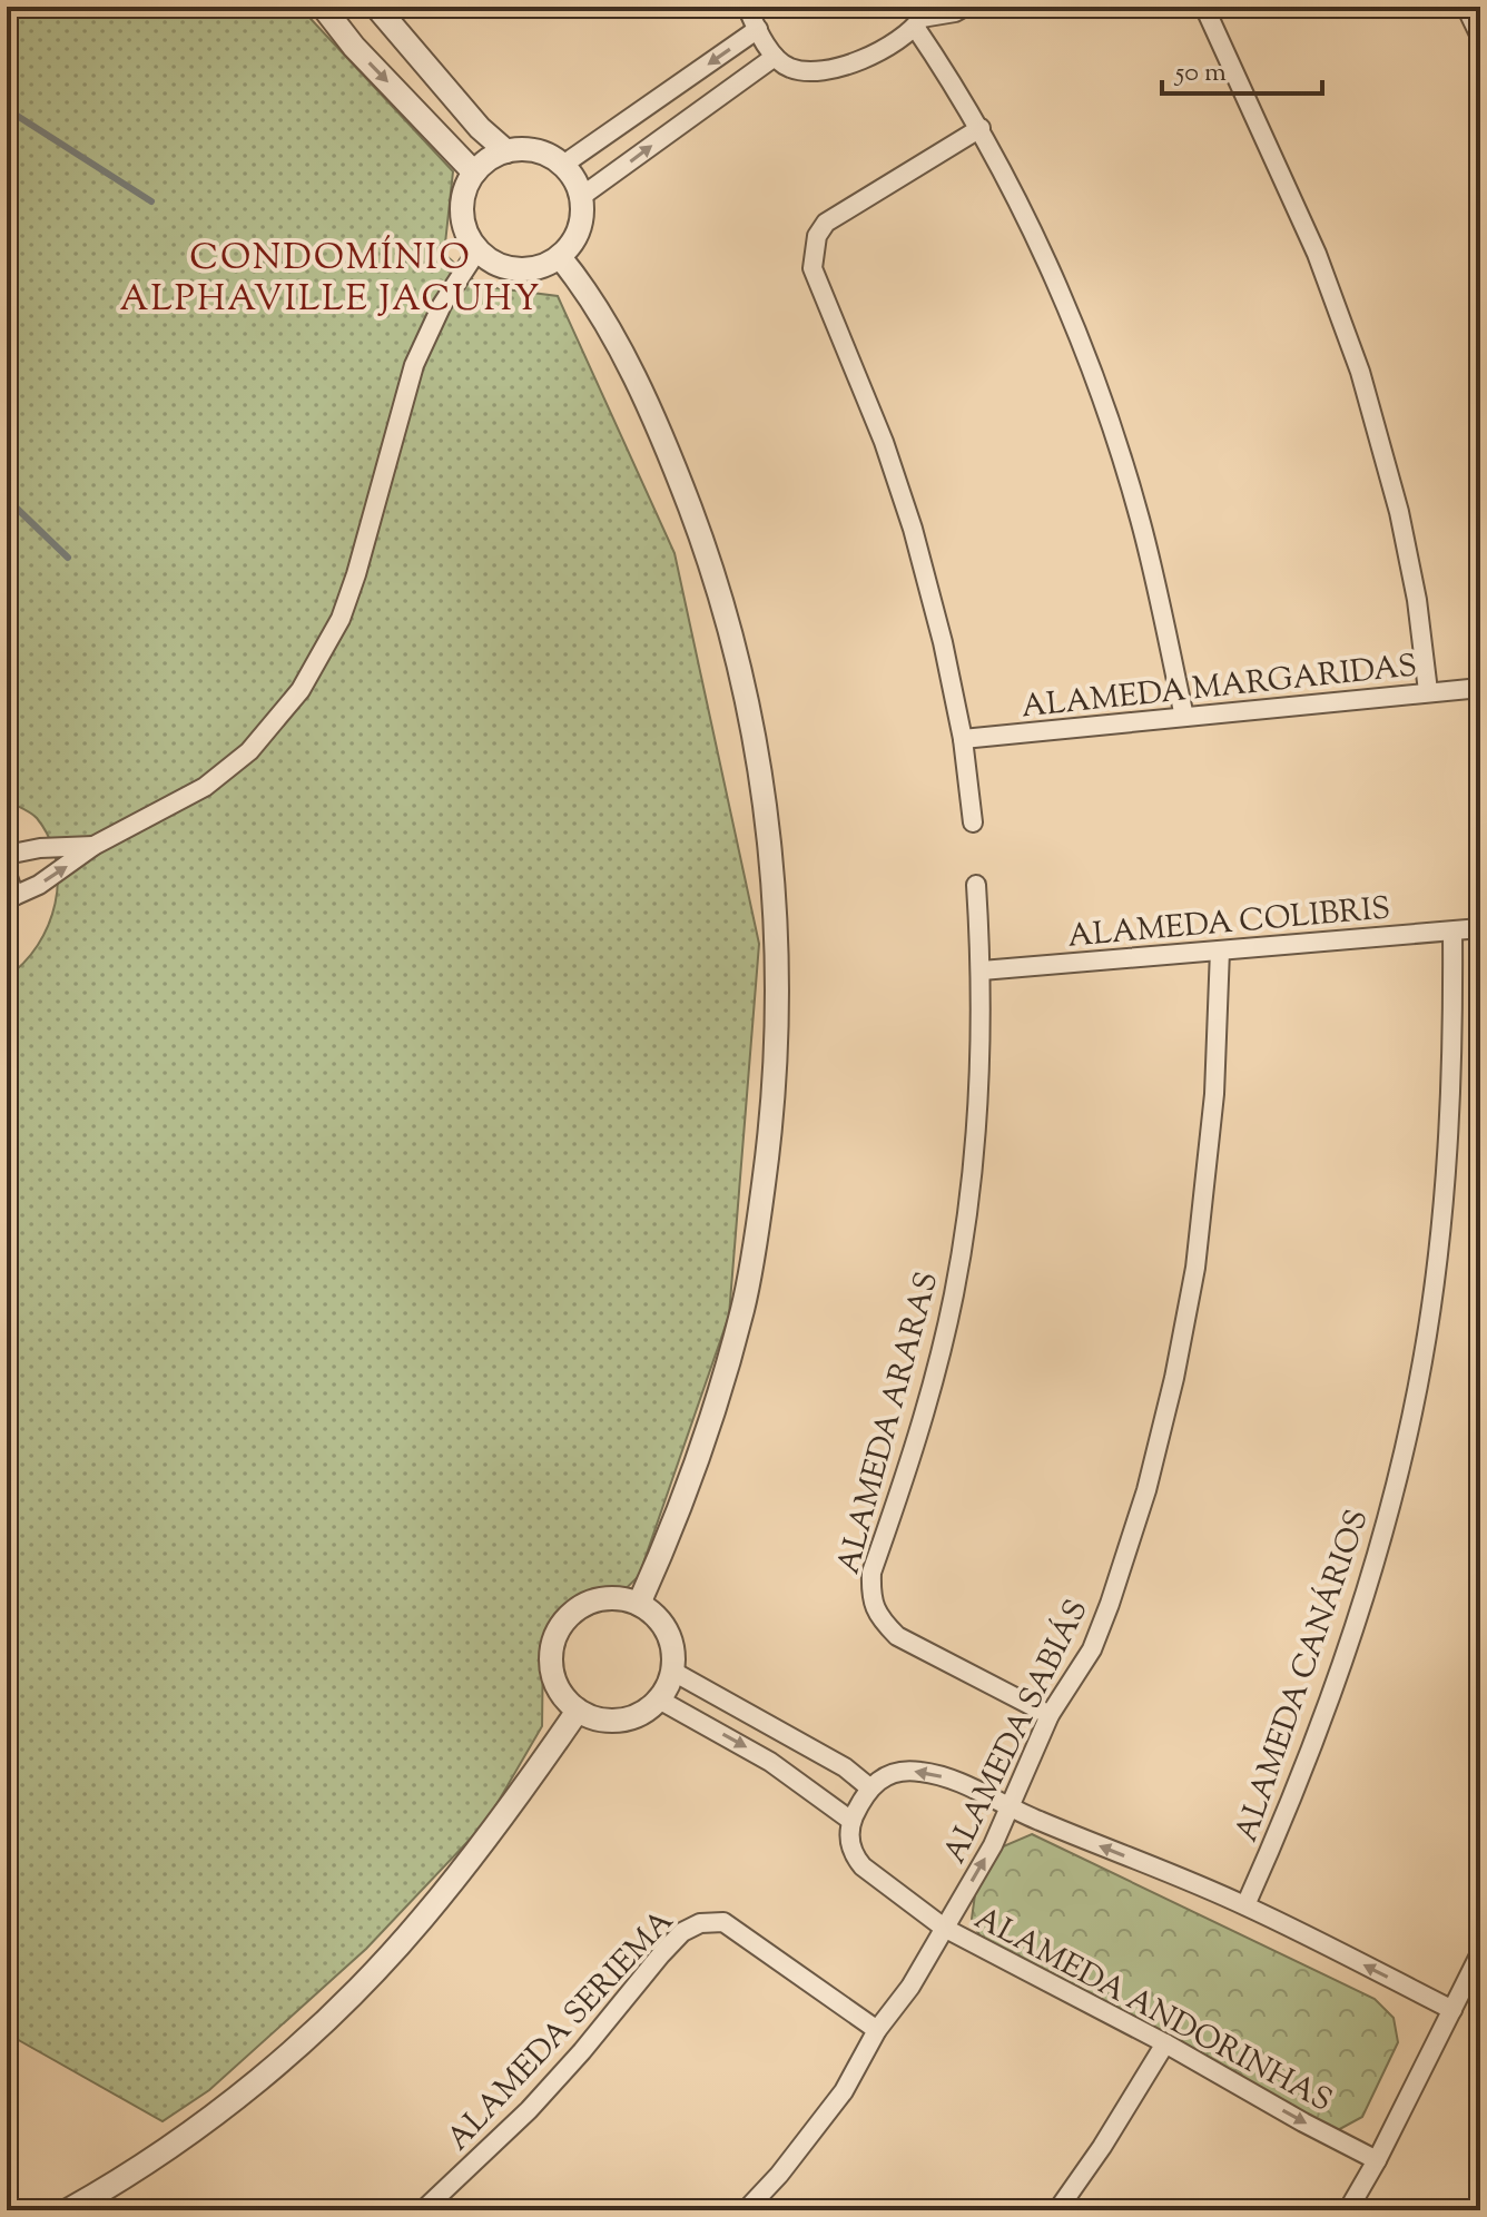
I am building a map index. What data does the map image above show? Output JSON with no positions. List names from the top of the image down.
{
  "streets": {
    "street": [
      "ALAMEDA MARGARIDAS",
      "ALAMEDA COLIBRIS",
      "ALAMEDA ARARAS",
      "ALAMEDA CANÁRIOS",
      "ALAMEDA SABIÁS",
      "ALAMEDA ANDORINHAS",
      "ALAMEDA SERIEMA"
    ]
  },
  "crossings": [
    ["ALAMEDA COLIBRIS", "ALAMEDA ARARAS"],
    ["ALAMEDA COLIBRIS", "ALAMEDA CANÁRIOS"],
    ["ALAMEDA COLIBRIS", "ALAMEDA SABIÁS"],
    ["ALAMEDA ARARAS", "ALAMEDA SABIÁS"],
    ["ALAMEDA SABIÁS", "ALAMEDA ANDORINHAS"],
    ["ALAMEDA SABIÁS", "ALAMEDA SERIEMA"]
  ],
  "one_way": ["ALAMEDA ANDORINHAS"],
  "districts": ["CONDOMÍNIO ALPHAVILLE JACUHY"],
  "scale_bar": "50 m"
}
